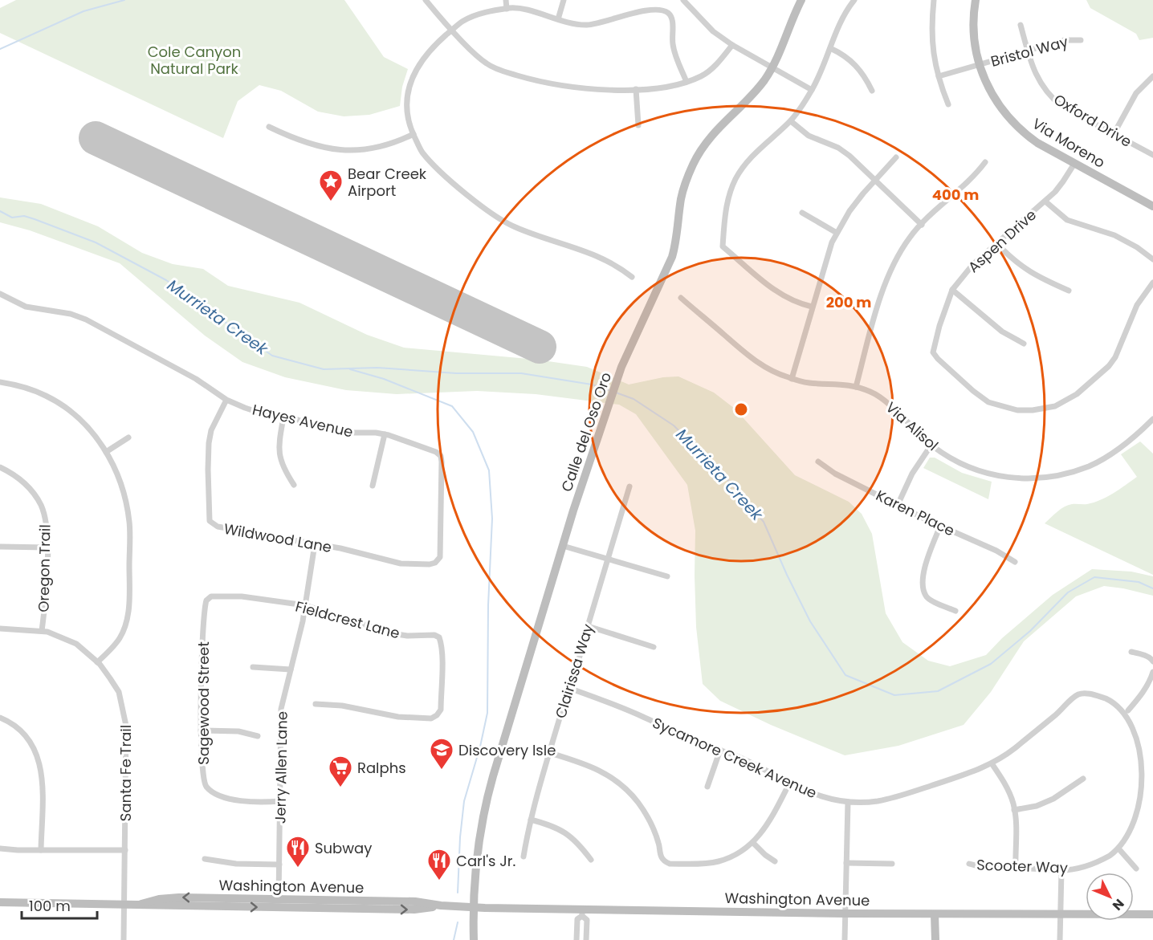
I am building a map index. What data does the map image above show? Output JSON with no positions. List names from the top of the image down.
{
  "streets": {
    "main road": ["Via Moreno", "Calle del Oso Oro", "Washington Avenue"],
    "street": [
      "Bristol Way",
      "Oxford Drive",
      "Aspen Drive",
      "Hayes Avenue",
      "Via Alisol",
      "Karen Place",
      "Wildwood Lane",
      "Oregon Trail",
      "Fieldcrest Lane",
      "Clairissa Way",
      "Sagewood Street",
      "Sycamore Creek Avenue",
      "Jerry Allen Lane",
      "Santa Fe Trail",
      "Scooter Way"
    ]
  },
  "crossings": [
    ["Bristol Way", "Oxford Drive"],
    ["Bristol Way", "Via Moreno"],
    ["Via Moreno", "Aspen Drive"],
    ["Hayes Avenue", "Wildwood Lane"],
    ["Calle del Oso Oro", "Washington Avenue"],
    ["Wildwood Lane", "Jerry Allen Lane"],
    ["Oregon Trail", "Santa Fe Trail"],
    ["Fieldcrest Lane", "Sagewood Street"],
    ["Fieldcrest Lane", "Jerry Allen Lane"],
    ["Clairissa Way", "Sycamore Creek Avenue"],
    ["Sagewood Street", "Jerry Allen Lane"],
    ["Jerry Allen Lane", "Washington Avenue"],
    ["Santa Fe Trail", "Washington Avenue"]
  ],
  "water": ["Murrieta Creek"],
  "parks": ["Cole Canyon Natural Park"],
  "places": {
    "place": ["Bear Creek Airport"],
    "school or university": ["Discovery Isle"],
    "supermarket": ["Ralphs"],
    "restaurant": ["Subway", "Carl's Jr."]
  },
  "scale_bar": "100 m",
  "north": "bottom right",
  "rings": ["400 m", "200 m"]
}
